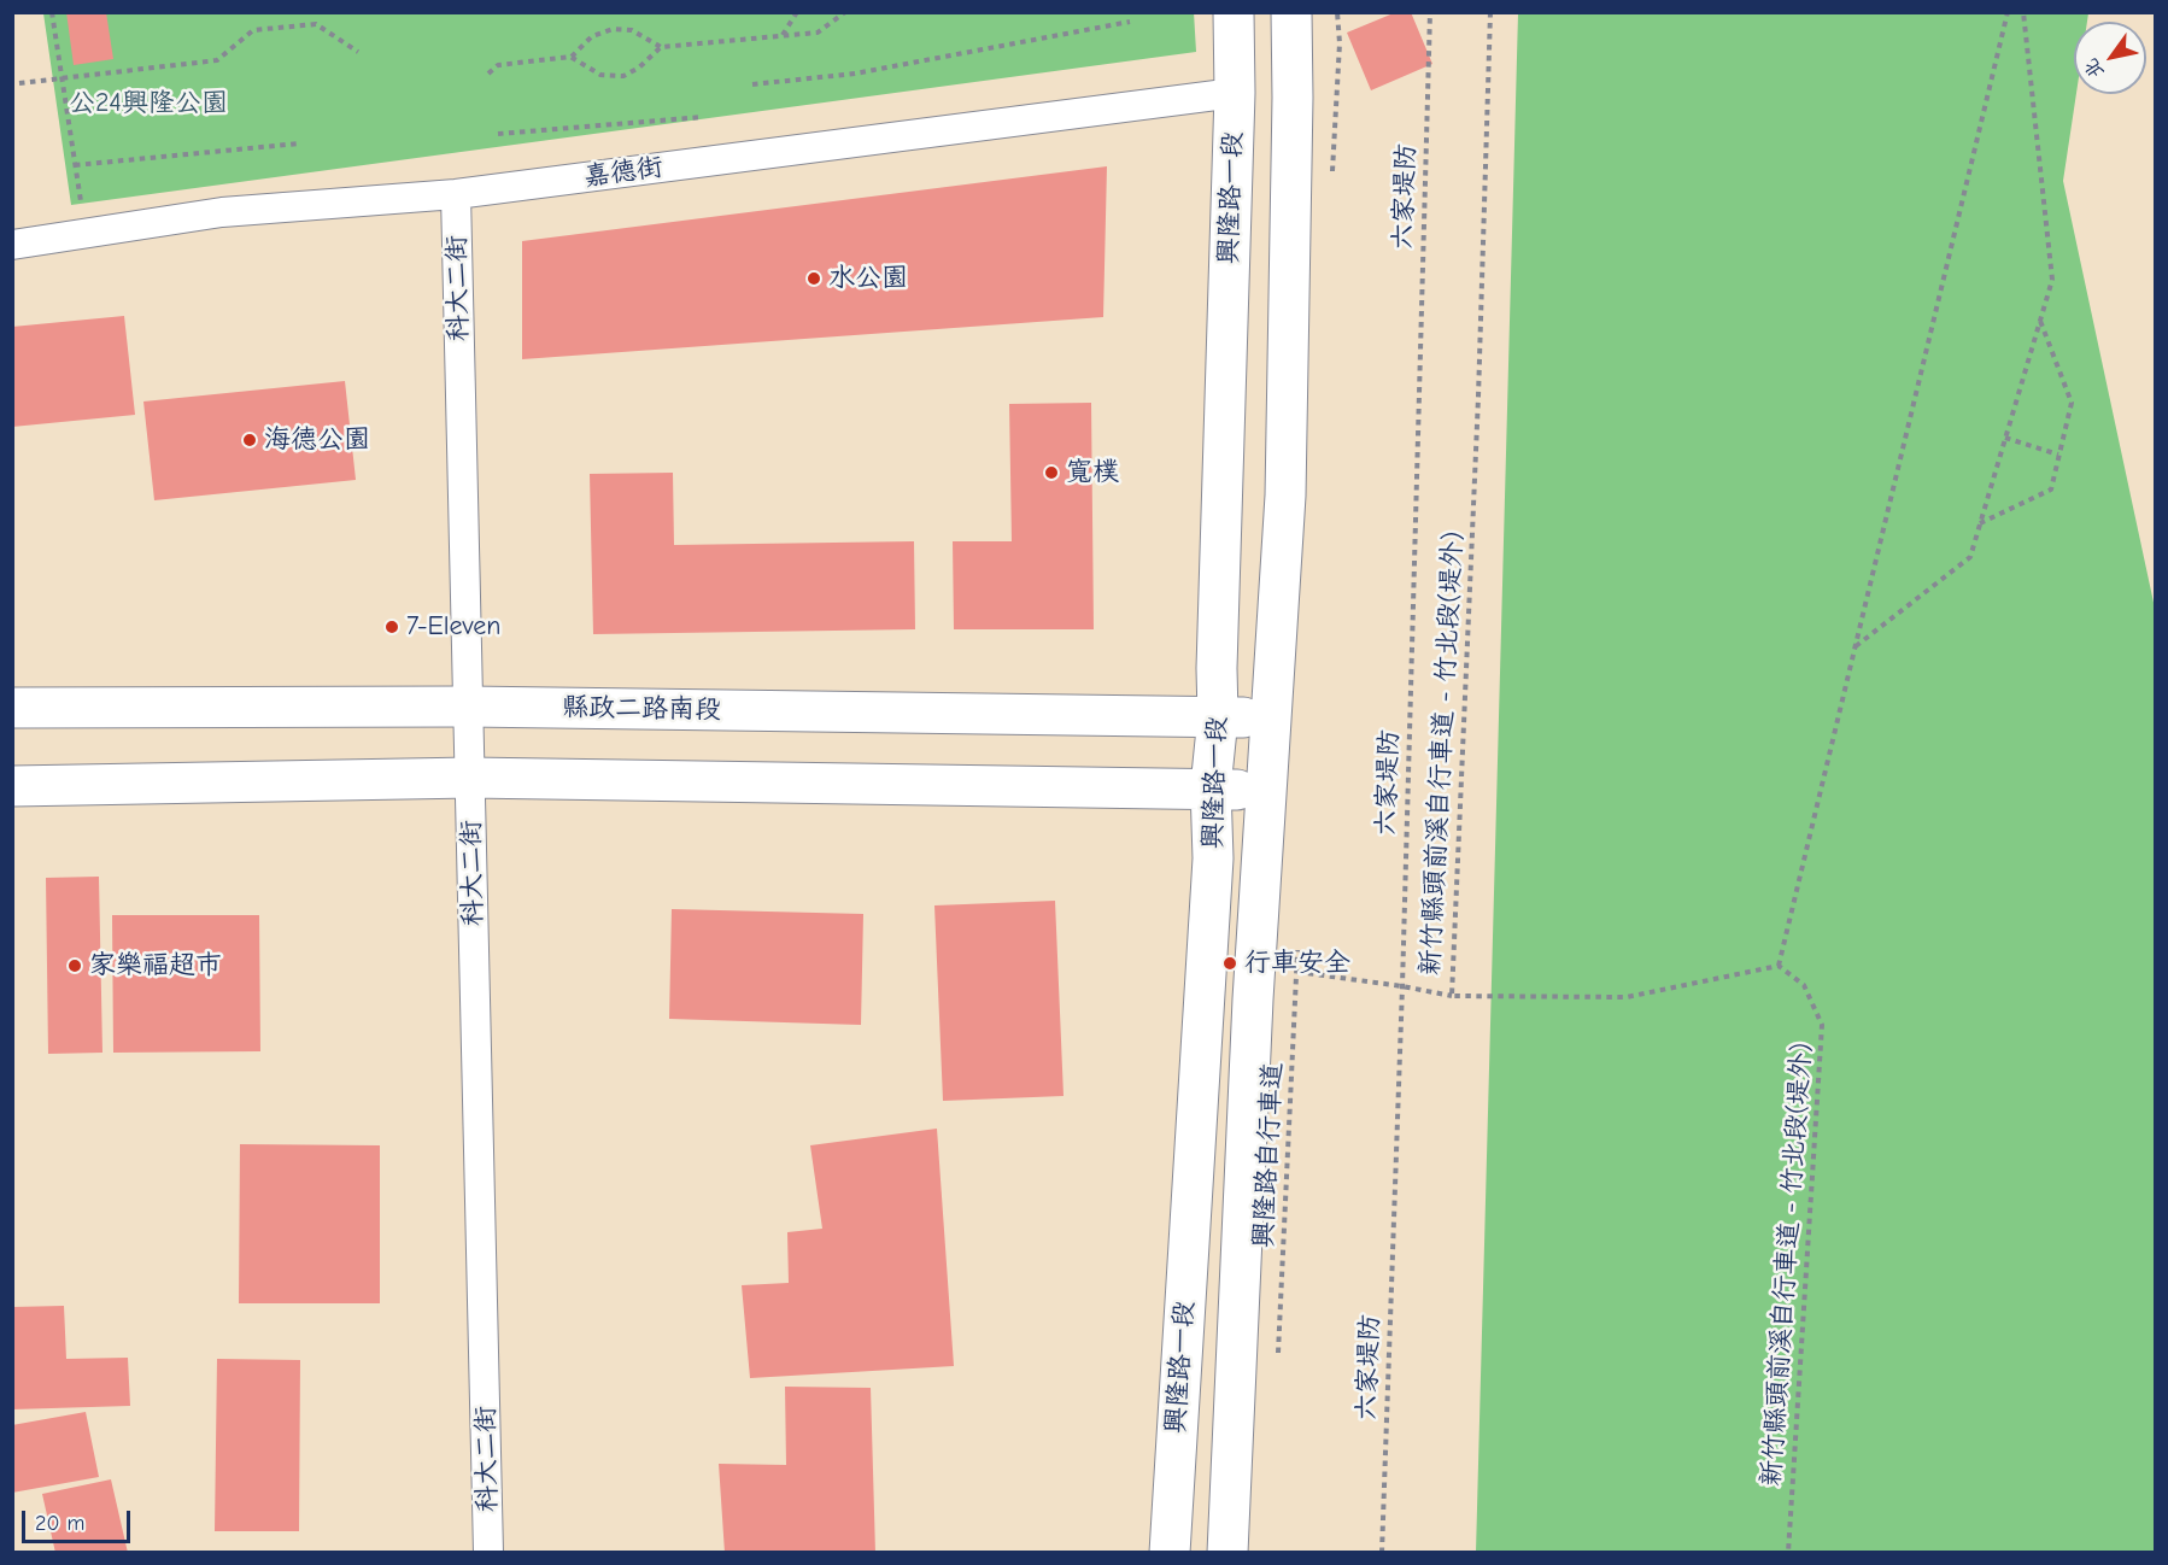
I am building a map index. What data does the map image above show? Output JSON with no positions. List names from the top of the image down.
{
  "streets": {
    "street": [
      "嘉德街",
      "興隆路一段",
      "科大二街",
      "縣政二路南段"
    ],
    "path": ["六家堤防", "新竹縣頭前溪自行車道 - 竹北段(堤外)", "興隆路自行車道"]
  },
  "crossings": [
    ["嘉德街", "興隆路一段"],
    ["嘉德街", "科大二街"],
    ["興隆路一段", "縣政二路南段"],
    ["科大二街", "縣政二路南段"]
  ],
  "parks": ["公24興隆公園"],
  "places": [
    "水公園",
    "海德公園",
    "寬樸",
    "7-Eleven",
    "行車安全",
    "家樂福超市"
  ],
  "scale_bar": "20 m",
  "north": "bottom left"
}
